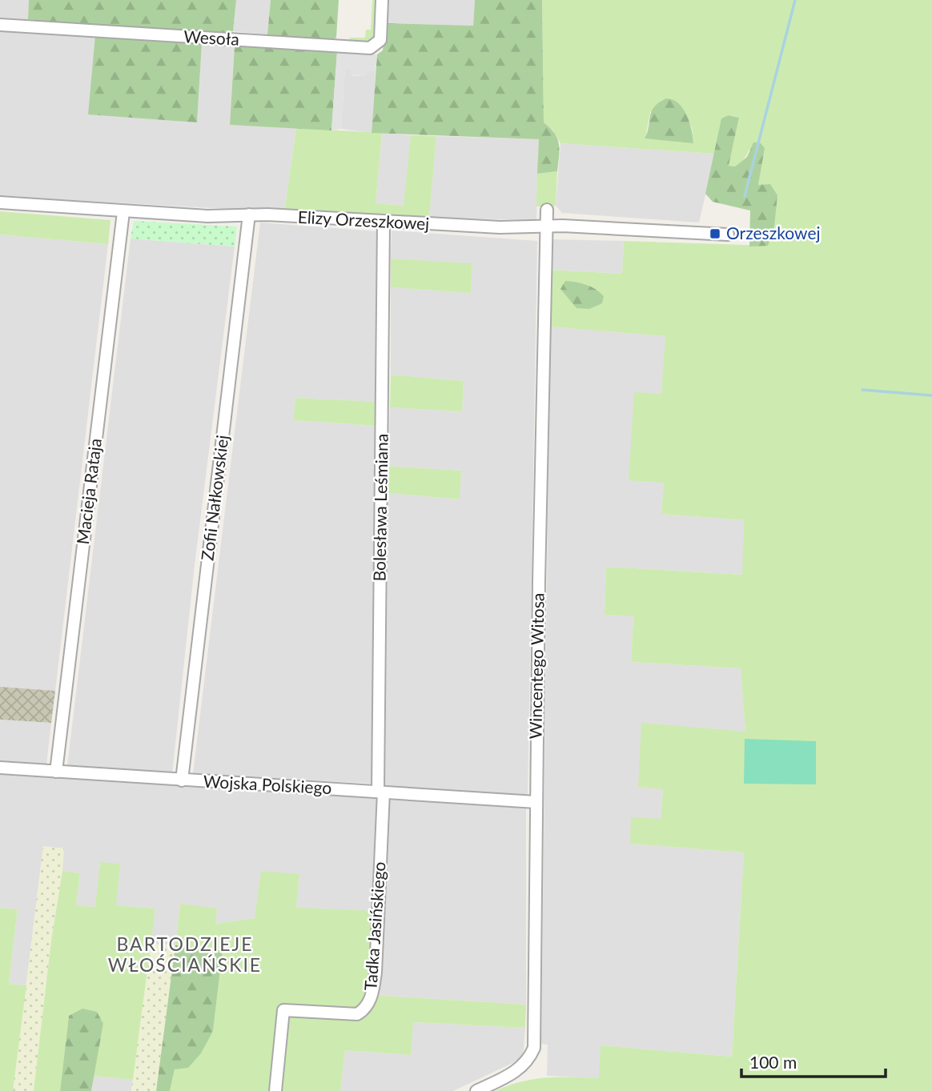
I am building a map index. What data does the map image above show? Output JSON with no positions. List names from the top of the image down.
{
  "streets": {
    "street": [
      "Wesoła",
      "Elizy Orzeszkowej",
      "Macieja Rataja",
      "Zofii Nałkowskiej",
      "Bolesława Leśmiana",
      "Wincentego Witosa",
      "Wojska Polskiego",
      "Tadka Jasińskiego"
    ]
  },
  "crossings": [
    ["Elizy Orzeszkowej", "Macieja Rataja"],
    ["Elizy Orzeszkowej", "Zofii Nałkowskiej"],
    ["Elizy Orzeszkowej", "Bolesława Leśmiana"],
    ["Elizy Orzeszkowej", "Wincentego Witosa"],
    ["Macieja Rataja", "Wojska Polskiego"],
    ["Zofii Nałkowskiej", "Wojska Polskiego"],
    ["Bolesława Leśmiana", "Wojska Polskiego"],
    ["Bolesława Leśmiana", "Tadka Jasińskiego"],
    ["Wincentego Witosa", "Wojska Polskiego"],
    ["Wojska Polskiego", "Tadka Jasińskiego"]
  ],
  "districts": ["BARTODZIEJE WŁOŚCIAŃSKIE"],
  "places": {
    "transit": ["Orzeszkowej"]
  },
  "scale_bar": "100 m"
}
